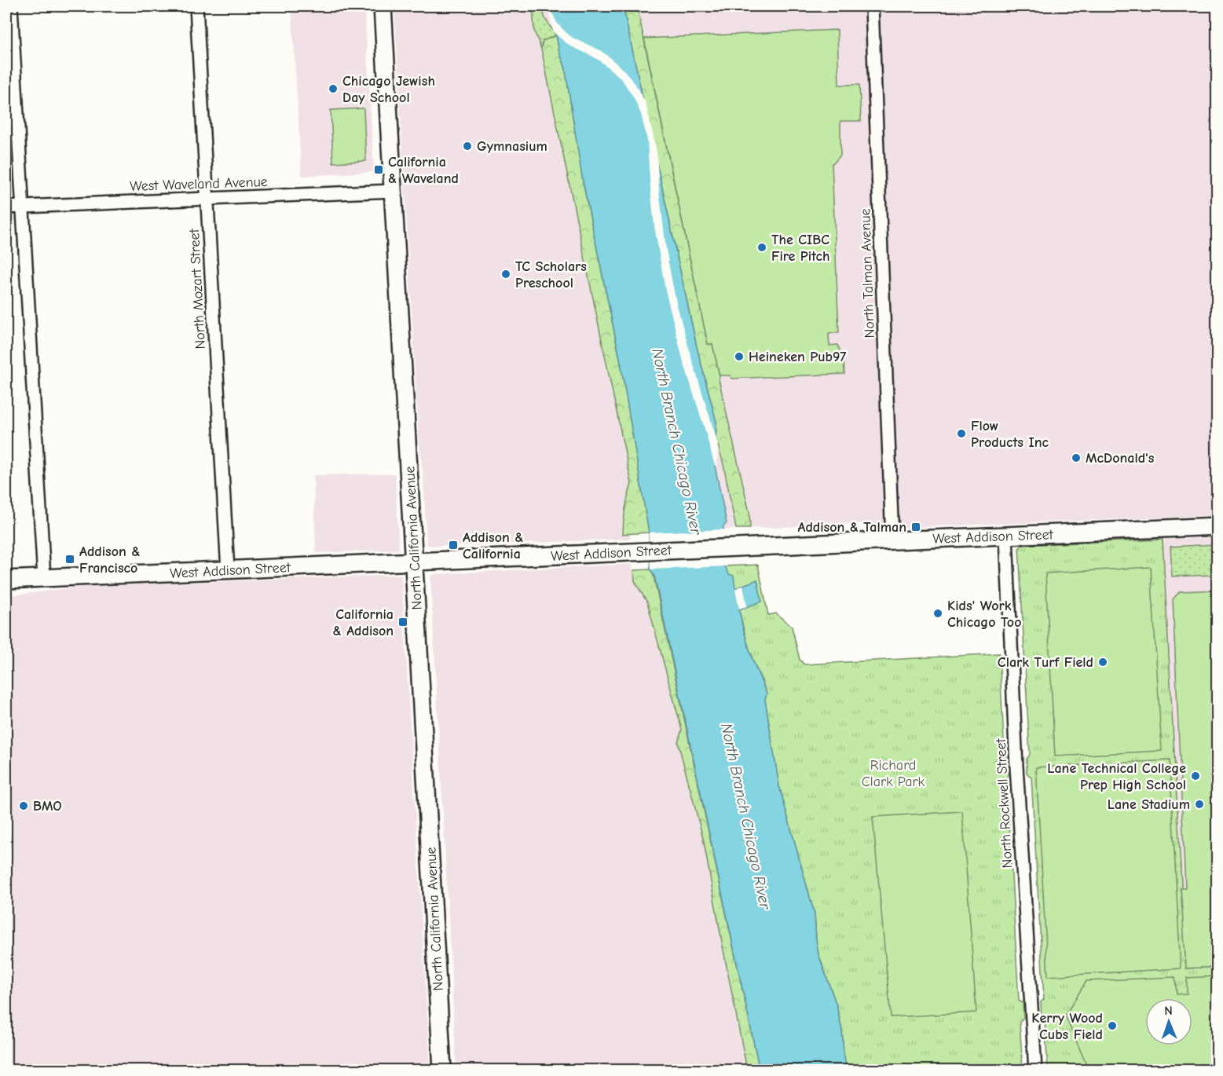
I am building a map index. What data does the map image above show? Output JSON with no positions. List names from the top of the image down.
{
  "streets": {
    "main road": ["West Addison Street", "North California Avenue"],
    "street": [
      "West Waveland Avenue",
      "North Talman Avenue",
      "North Mozart Street",
      "North Rockwell Street"
    ]
  },
  "crossings": [
    ["West Waveland Avenue", "North Mozart Street"],
    ["West Waveland Avenue", "North California Avenue"],
    ["North Talman Avenue", "West Addison Street"],
    ["North Mozart Street", "West Addison Street"],
    ["West Addison Street", "North California Avenue"],
    ["West Addison Street", "North Rockwell Street"]
  ],
  "water": ["North Branch Chicago River"],
  "parks": ["Richard Clark Park"],
  "places": {
    "other": [
      "Chicago Jewish Day School",
      "Gymnasium",
      "The CIBC Fire Pitch",
      "TC Scholars Preschool",
      "Heineken Pub97",
      "Flow Products Inc",
      "McDonald's",
      "Kids' Work Chicago Too",
      "Clark Turf Field",
      "Lane Technical College Prep High School",
      "Lane Stadium",
      "BMO",
      "Kerry Wood Cubs Field"
    ],
    "transit": [
      "California & Waveland",
      "Addison & Talman",
      "Addison & California",
      "Addison & Francisco",
      "California & Addison"
    ]
  },
  "north": "top"
}
